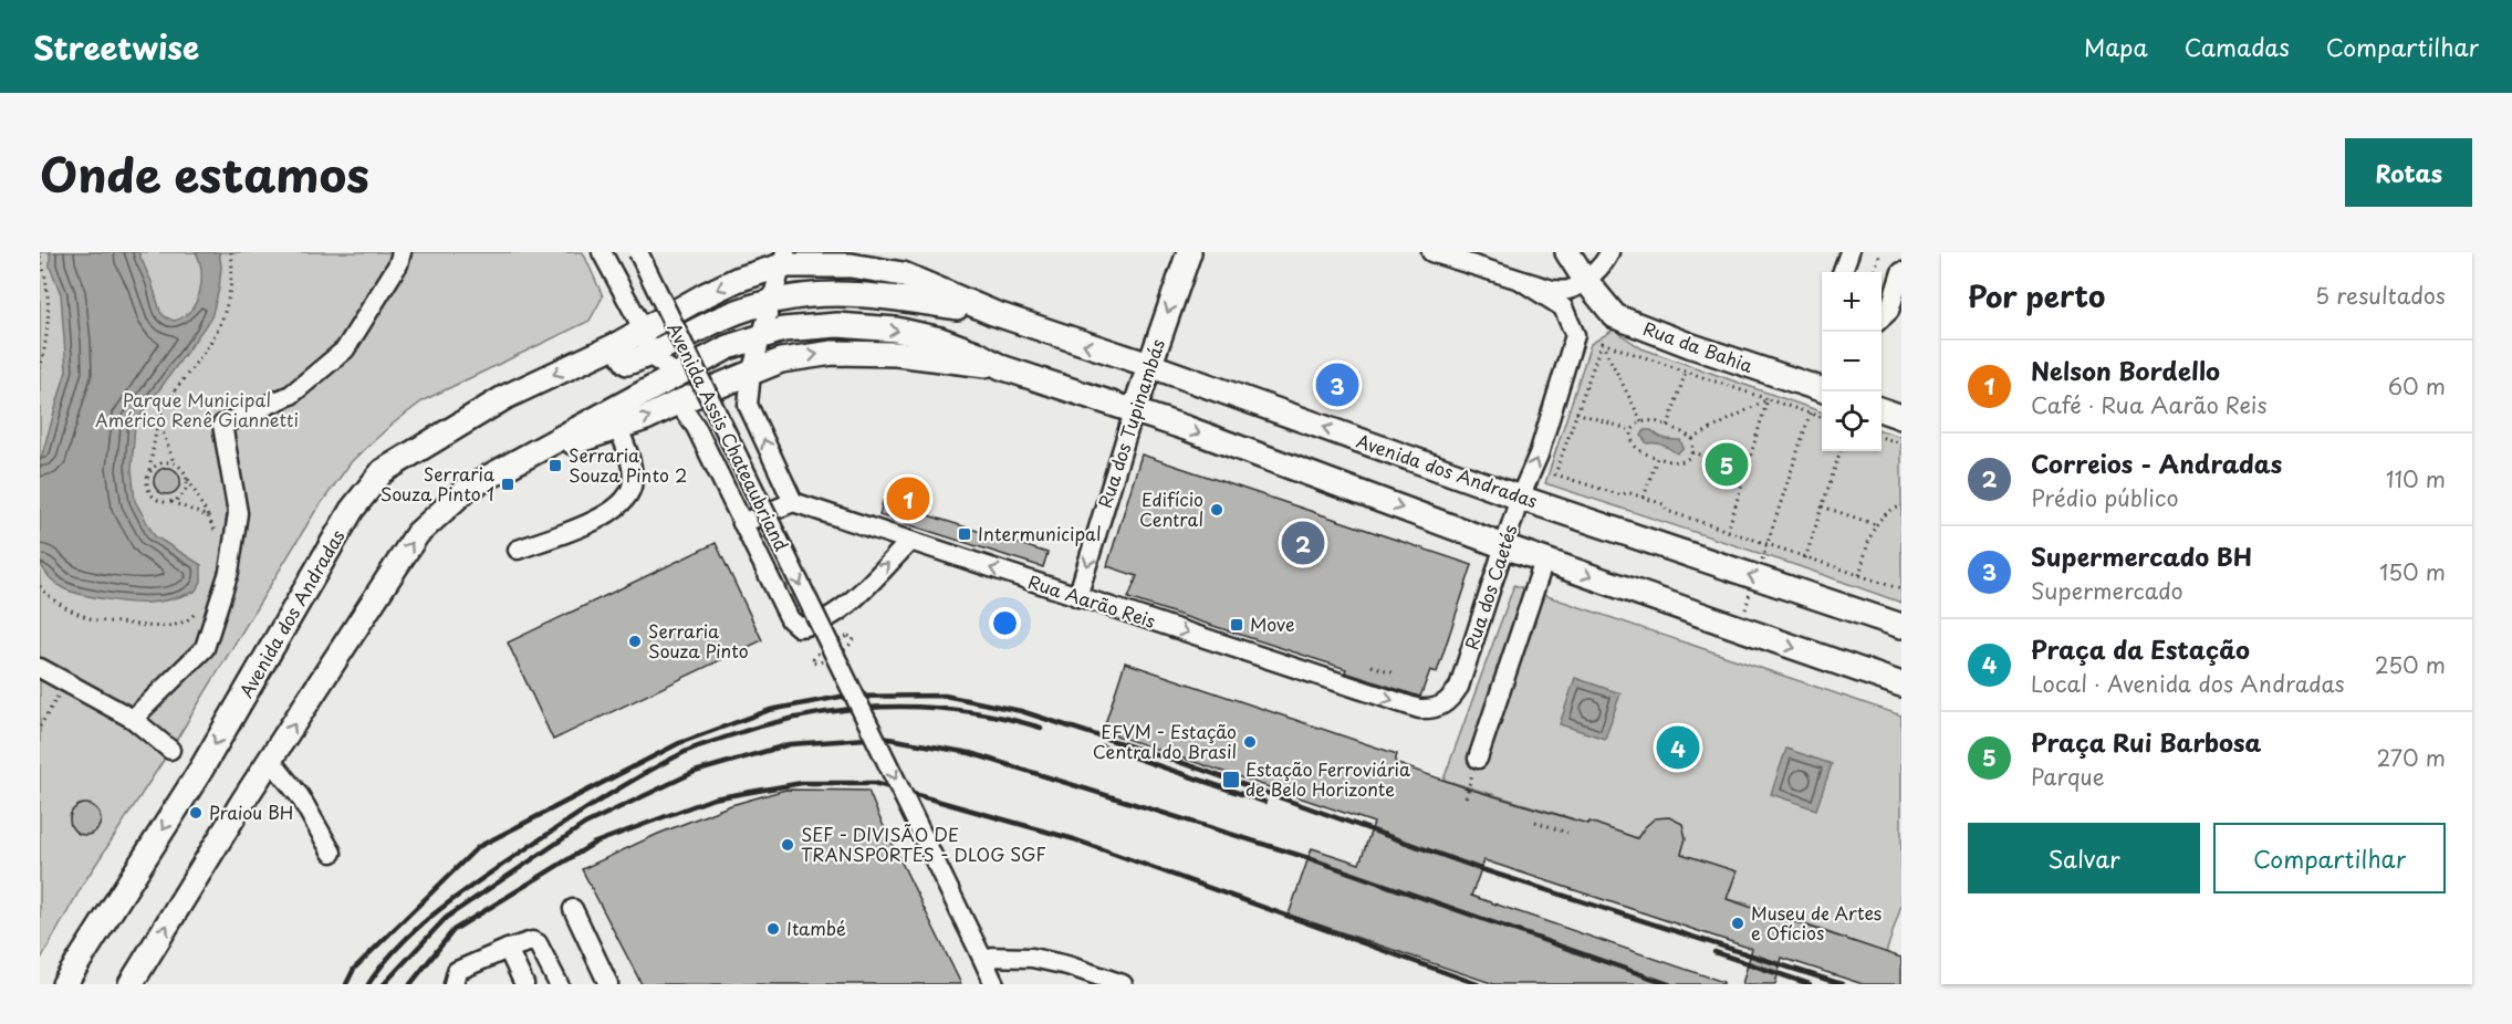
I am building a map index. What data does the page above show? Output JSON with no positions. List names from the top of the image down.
{
  "streets": {
    "main road": ["Rua da Bahia", "Rua dos Tupinambás", "Avenida dos Andradas"],
    "street": ["Avenida Assis Chateaubriand", "Rua dos Caetés", "Rua Aarão Reis"]
  },
  "crossings": [
    ["Rua dos Tupinambás", "Avenida dos Andradas"],
    ["Rua dos Tupinambás", "Rua Aarão Reis"],
    ["Avenida Assis Chateaubriand", "Avenida dos Andradas"],
    ["Avenida Assis Chateaubriand", "Rua Aarão Reis"],
    ["Avenida dos Andradas", "Rua dos Caetés"],
    ["Rua dos Caetés", "Rua Aarão Reis"]
  ],
  "one_way": ["Rua dos Tupinambás", "Rua dos Caetés"],
  "parks": ["Parque Municipal Américo Renê Giannetti"],
  "places": {
    "transit": [
      "Serraria Souza Pinto 2",
      "Serraria Souza Pinto 1",
      "Intermunicipal",
      "Move",
      "Estação Ferroviária de Belo Horizonte"
    ],
    "other": [
      "Edifício Central",
      "Serraria Souza Pinto",
      "EFVM - Estação Central do Brasil",
      "Praiou BH",
      "SEF - DIVISÃO DE TRANSPORTES - DLOG SGF",
      "Museu de Artes e Ofícios",
      "Itambé"
    ]
  },
  "page": {
    "header": "Streetwise",
    "nav": ["Mapa", "Camadas", "Compartilhar"],
    "title": "Onde estamos",
    "buttons": [
      "Rotas",
      ["Salvar", "Compartilhar"]
    ],
    "heading": ["Por perto", "5 resultados"],
    "map_buttons": ["+", "−"],
    "list": [
      {
        "mark": "1",
        "name": "Nelson Bordello",
        "note": "Café · Rua Aarão Reis",
        "value": "60 m"
      },
      {
        "mark": "2",
        "name": "Correios - Andradas",
        "note": "Prédio público",
        "value": "110 m"
      },
      {
        "mark": "3",
        "name": "Supermercado BH",
        "note": "Supermercado",
        "value": "150 m"
      },
      {
        "mark": "4",
        "name": "Praça da Estação",
        "note": "Local · Avenida dos Andradas",
        "value": "250 m"
      },
      {
        "mark": "5",
        "name": "Praça Rui Barbosa",
        "note": "Parque",
        "value": "270 m"
      }
    ],
    "pins": [
      "3",
      "5",
      "1",
      "2",
      "4"
    ]
  }
}
